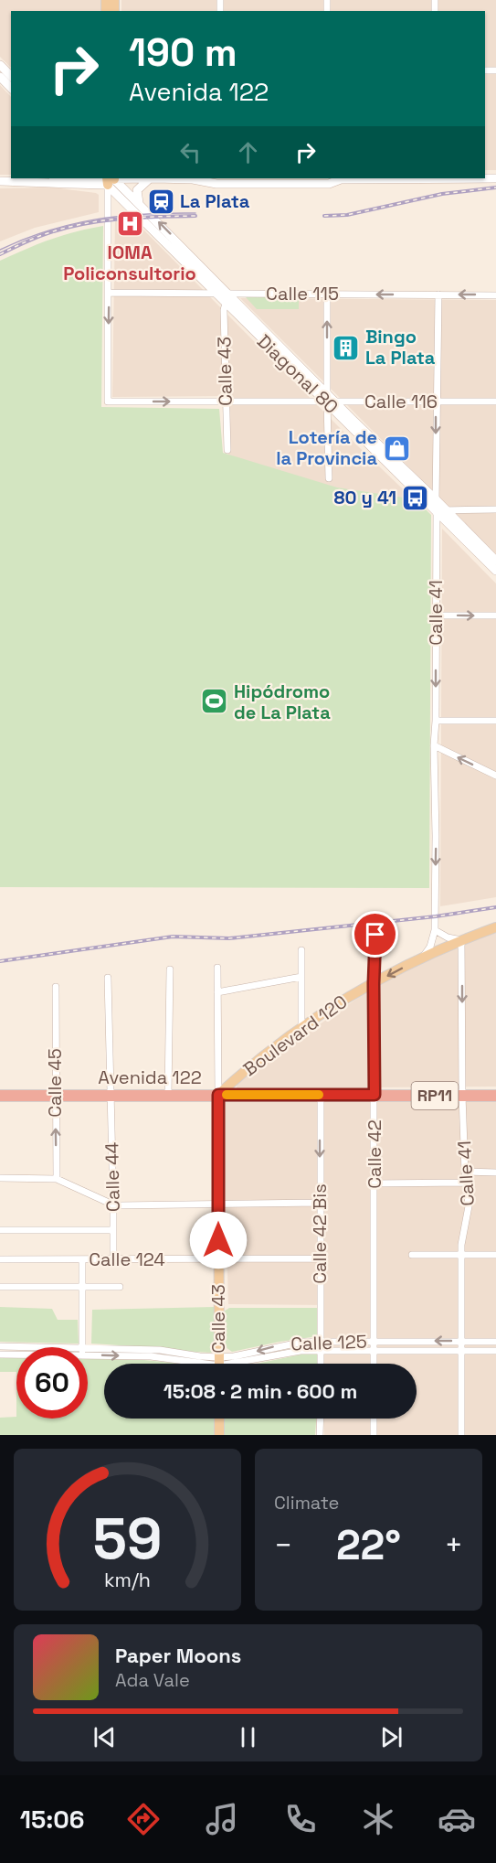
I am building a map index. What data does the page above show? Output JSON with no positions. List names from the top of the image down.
{
  "streets": {
    "highway": ["Avenida 122", "RP11"],
    "main road": ["Calle 43", "Diagonal 80", "Boulevard 120"],
    "street": [
      "Calle 115",
      "Calle 116",
      "Calle 41",
      "Calle 45",
      "Calle 42",
      "Calle 44",
      "Calle 42 Bis",
      "Calle 124",
      "Calle 125"
    ]
  },
  "crossings": [
    ["Calle 115", "Calle 43"],
    ["Calle 115", "Diagonal 80"],
    ["Calle 115", "Calle 41"],
    ["Calle 43", "Diagonal 80"],
    ["Calle 43", "Calle 116"],
    ["Calle 43", "Boulevard 120"],
    ["Calle 43", "Avenida 122"],
    ["Calle 43", "Calle 124"],
    ["Diagonal 80", "Calle 116"],
    ["Diagonal 80", "Calle 41"],
    ["Calle 116", "Calle 41"],
    ["Calle 41", "Boulevard 120"],
    ["Calle 41", "Avenida 122"],
    ["Calle 41", "Calle 125"],
    ["Boulevard 120", "Avenida 122"],
    ["Boulevard 120", "Calle 42"],
    ["Avenida 122", "Calle 45"],
    ["Avenida 122", "Calle 42"],
    ["Avenida 122", "Calle 44"],
    ["Avenida 122", "Calle 42 Bis"],
    ["Calle 42", "Calle 125"],
    ["Calle 44", "Calle 124"],
    ["Calle 42 Bis", "Calle 124"],
    ["Calle 42 Bis", "Calle 125"]
  ],
  "one_way": [
    "Calle 115",
    "Calle 41",
    "Calle 45",
    "Calle 42 Bis"
  ],
  "places": {
    "station": ["La Plata"],
    "hospital": ["IOMA Policonsultorio"],
    "building": ["Bingo La Plata"],
    "shop": ["Lotería de la Provincia"],
    "bus stop": ["80 y 41"],
    "sports": ["Hipódromo de La Plata"]
  },
  "page": {
    "turn": ["190 m", "Avenida 122"],
    "limit": "60",
    "trip": "15:08 · 2 min · 600 m",
    "tile": "Climate",
    "heat": ["−", "22°", "+"],
    "song": ["Paper Moons", "Ada Vale"],
    "tabs": "15:06",
    "gauge": ["59", "km/h"]
  }
}
